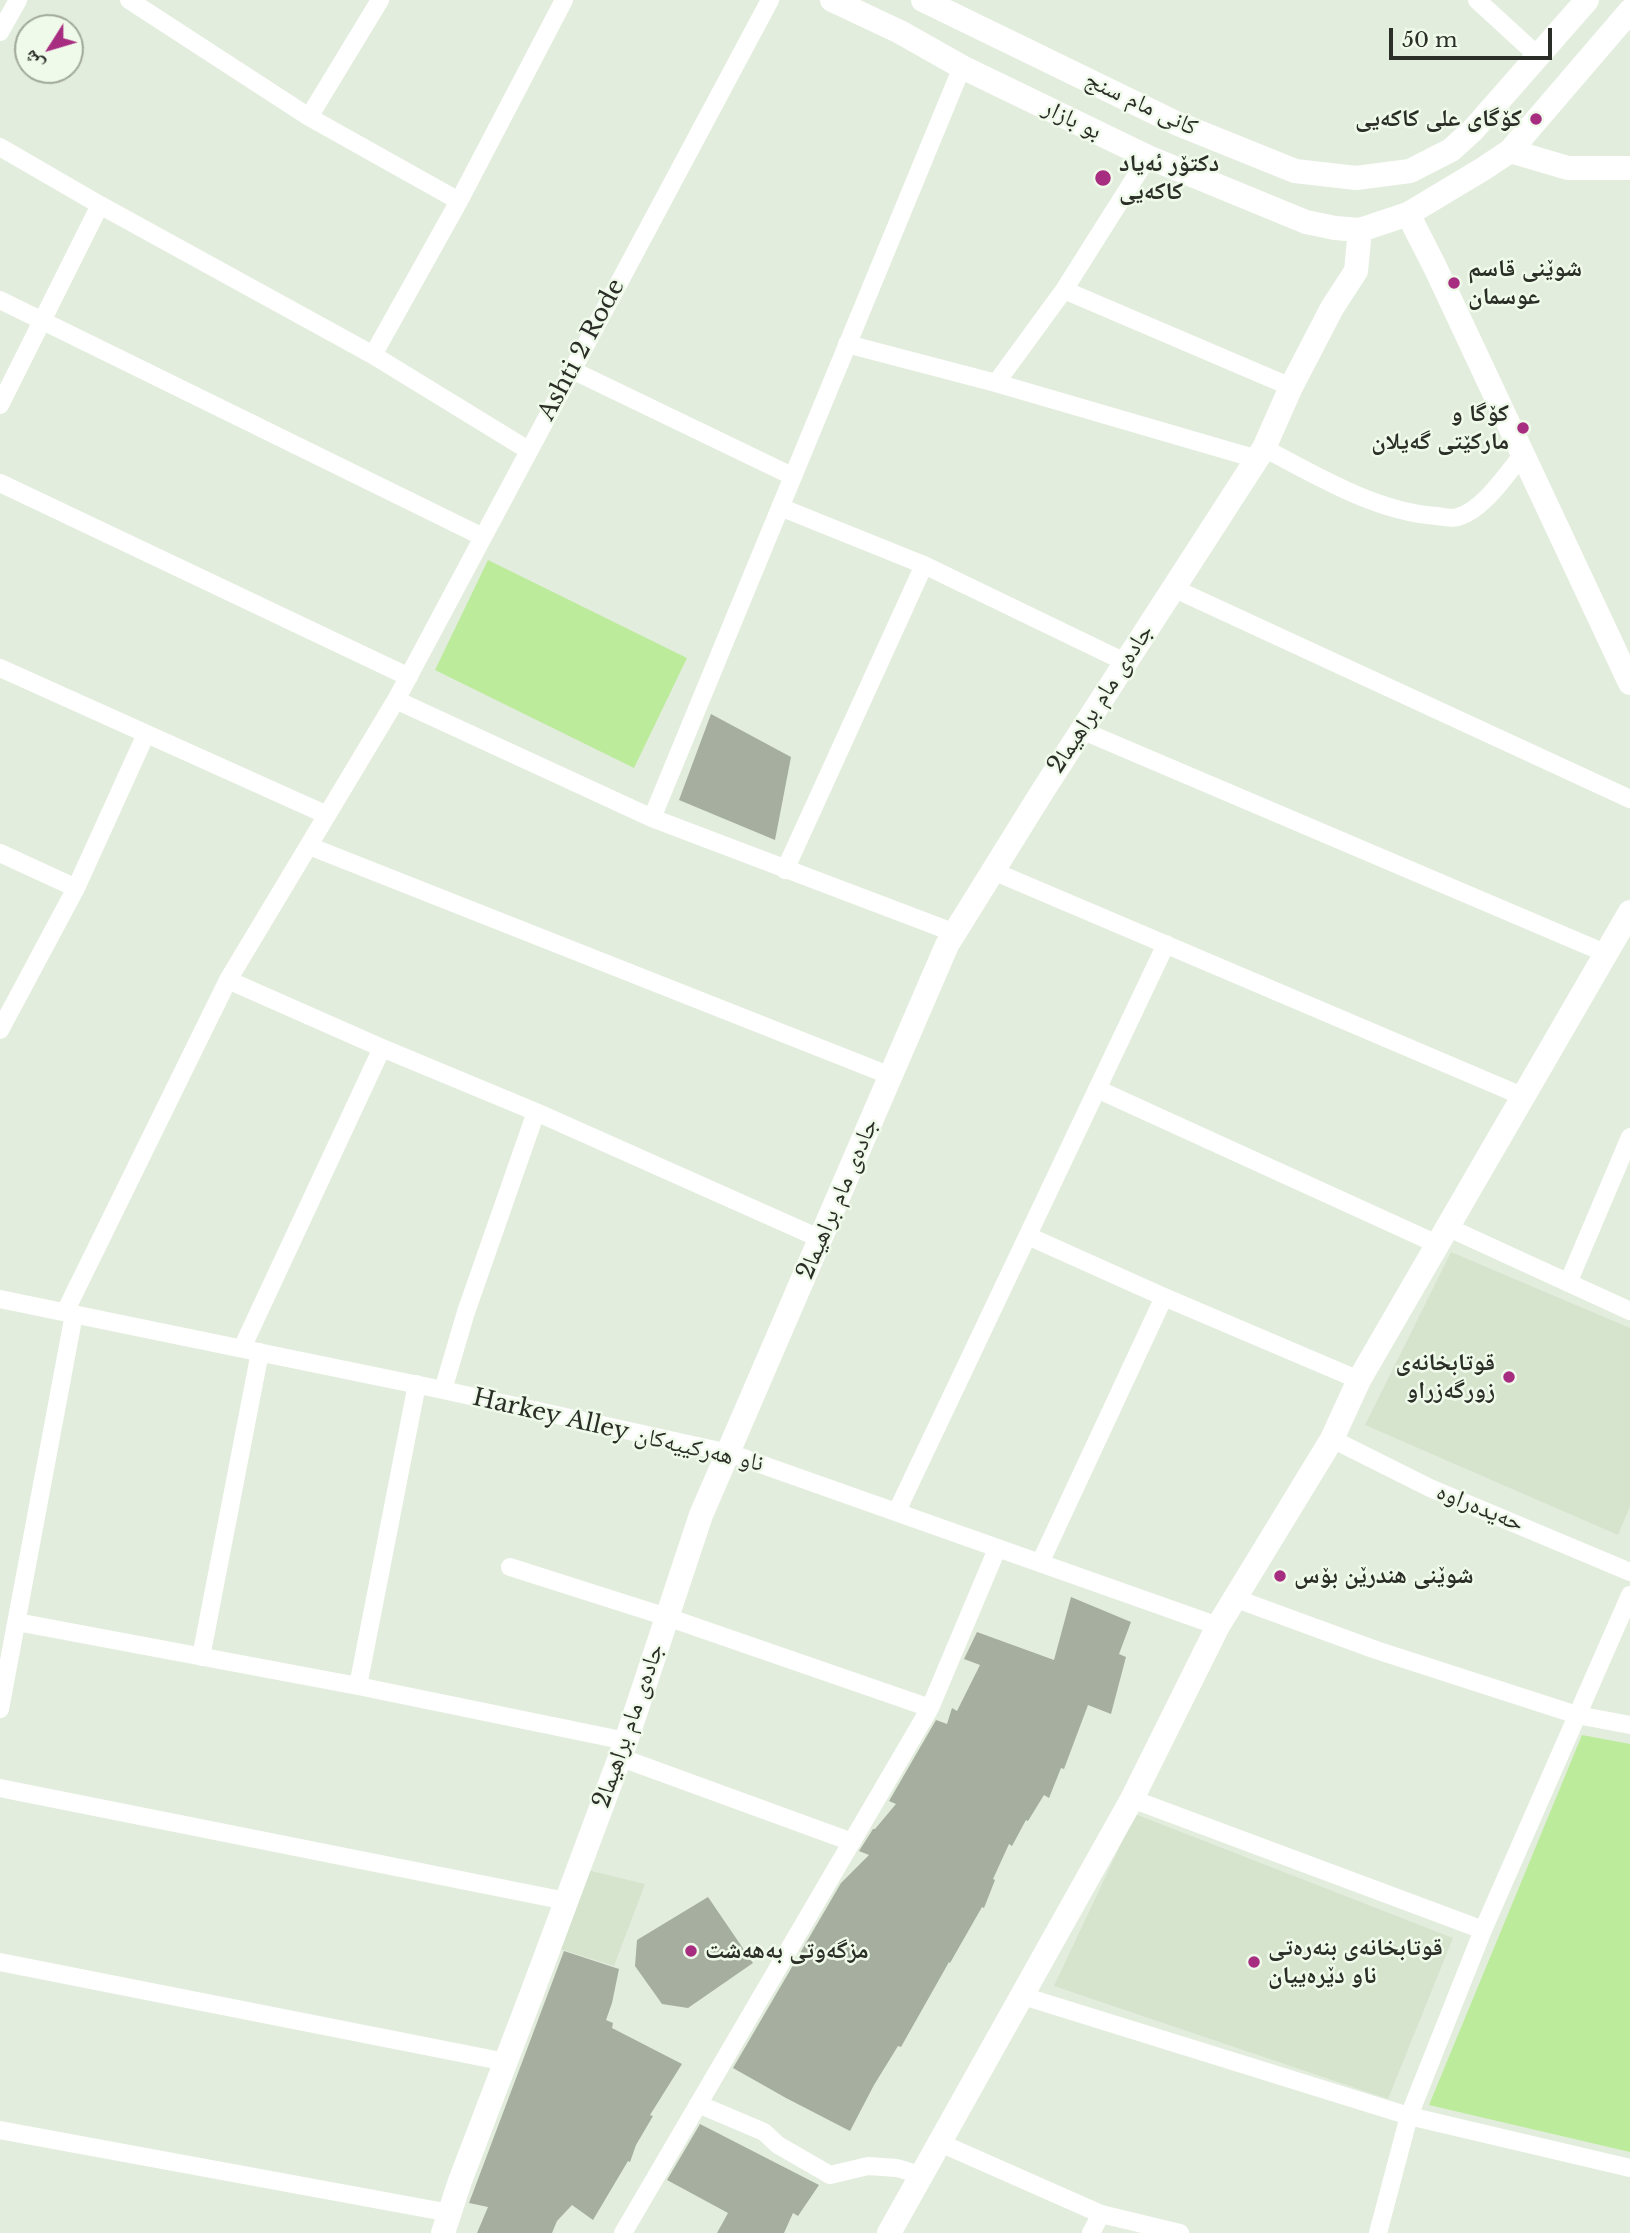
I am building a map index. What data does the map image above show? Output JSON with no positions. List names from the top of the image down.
{
  "streets": {
    "street": [
      "کانی مام سنج",
      "بو بازار",
      "Ashti 2 Rode",
      "جادەی مام براهیما2",
      "Harkey Alley ناو هەركييەكان",
      "حەیدەراوە"
    ]
  },
  "crossings": [
    ["بو بازار", "جادەی مام براهیما2"],
    ["Ashti 2 Rode", "Harkey Alley ناو هەركييەكان"],
    ["جادەی مام براهیما2", "Harkey Alley ناو هەركييەكان"]
  ],
  "places": [
    "کۆگای علی کاکەیی",
    "دکتۆر ئەیاد کاکەیی",
    "شوێنی قاسم عوسمان",
    "کۆگا و مارکێتی گەیلان",
    "قوتابخانەی زورگەزراو",
    "شوێنی هندرێن بۆس",
    "مزگەوتی بەهەشت",
    "قوتابخانەى بنەرەتى ناو دێرەييان"
  ],
  "scale_bar": "50 m",
  "north": "bottom left"
}
